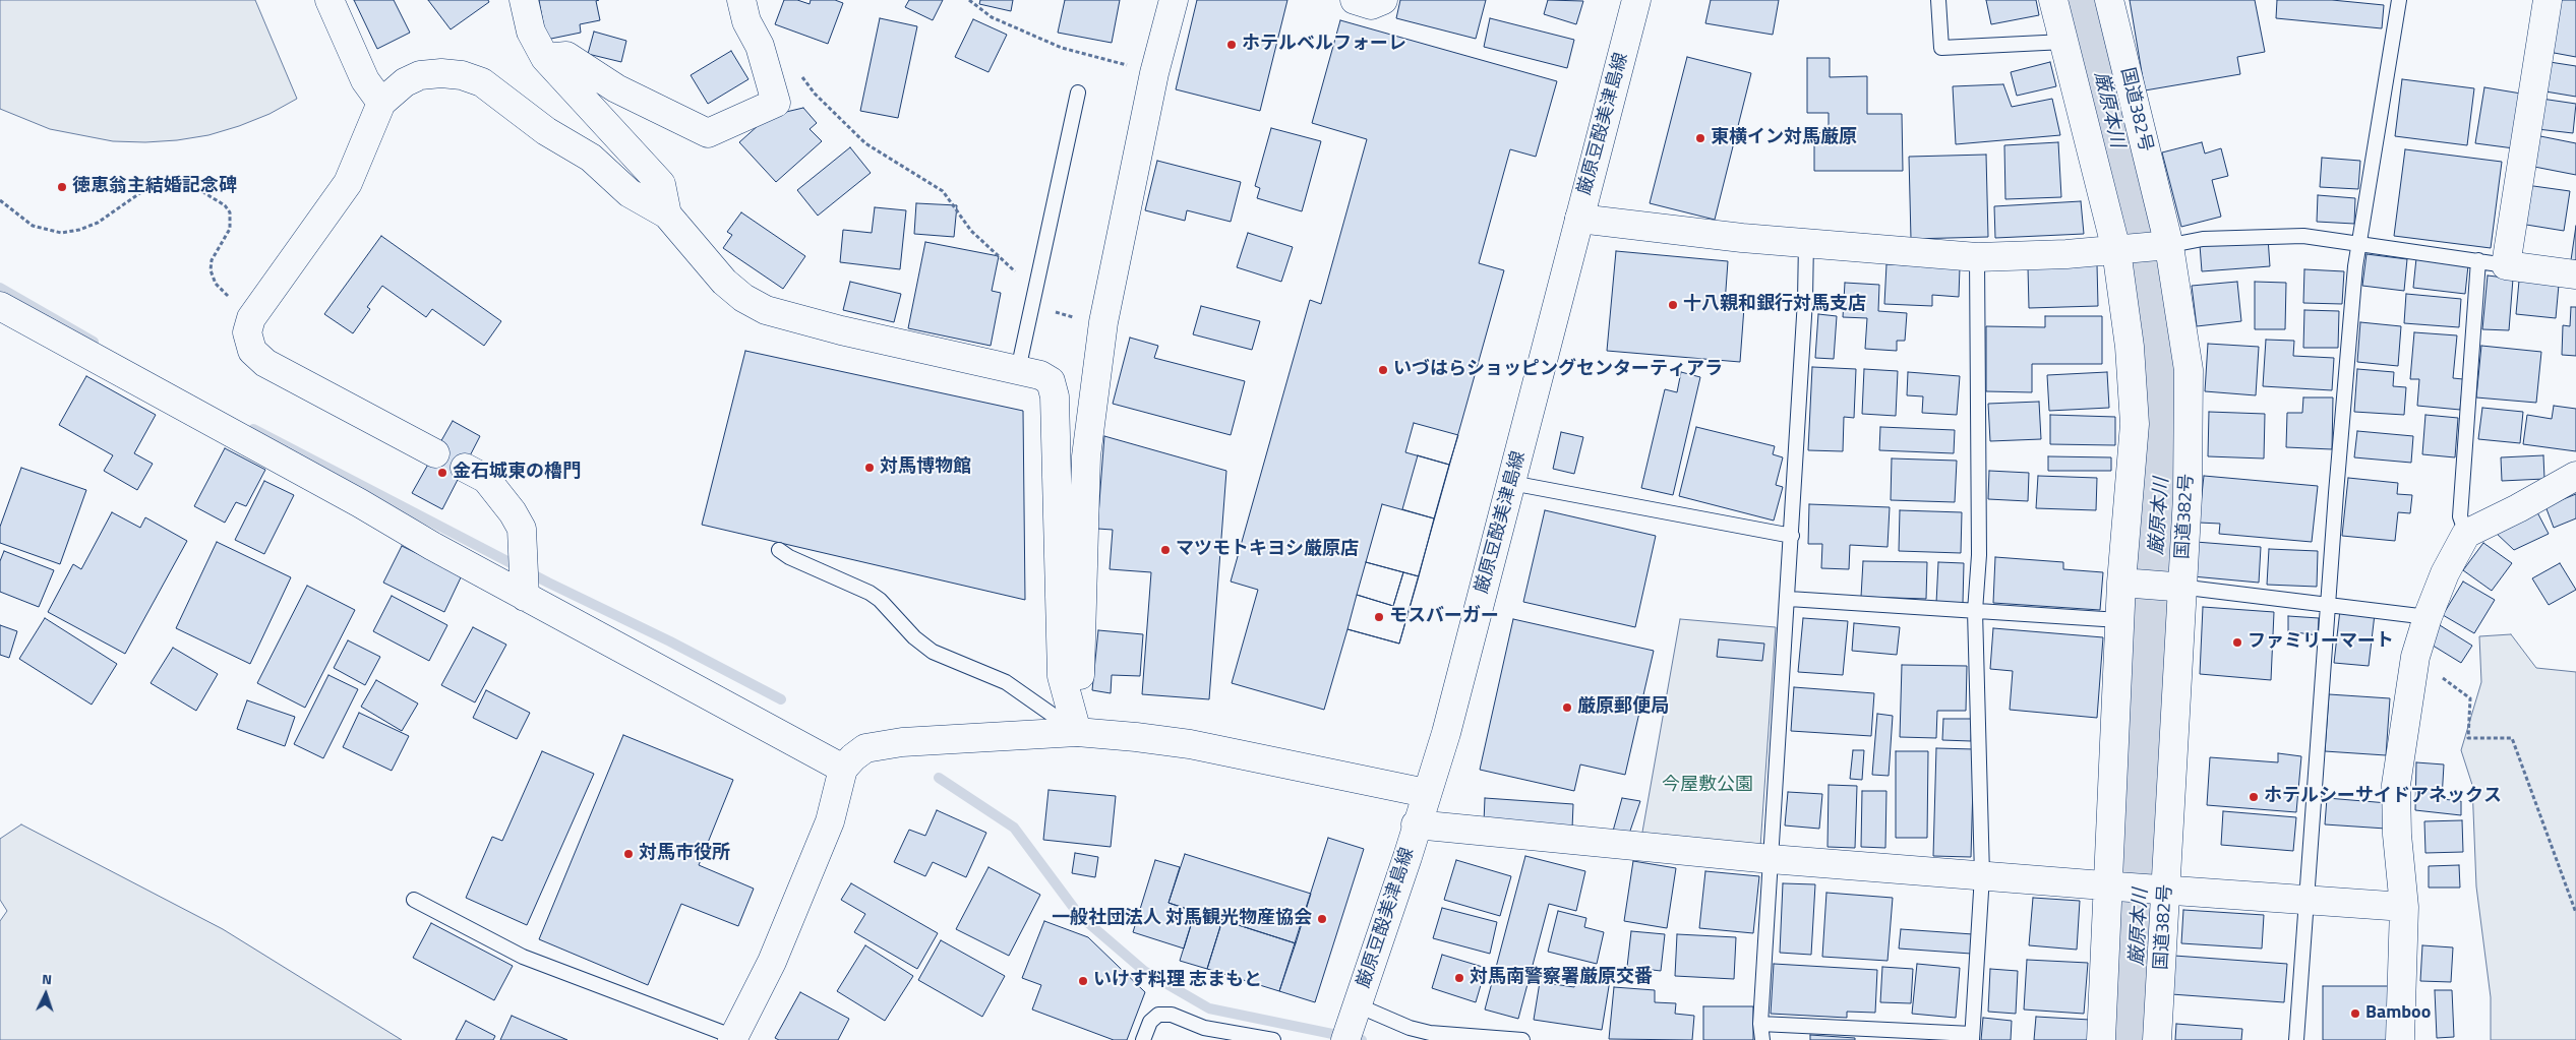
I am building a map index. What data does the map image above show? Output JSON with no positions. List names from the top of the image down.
{
  "streets": {
    "main road": ["国道382号", "厳原豆酘美津島線"]
  },
  "water": ["厳原本川"],
  "parks": ["今屋敷公園"],
  "places": [
    "ホテルベルフォーレ",
    "東横イン対馬厳原",
    "徳恵翁主結婚記念碑",
    "十八親和銀行対馬支店",
    "いづはらショッピングセンターティアラ",
    "対馬博物館",
    "金石城東の櫓門",
    "マツモトキヨシ厳原店",
    "モスバーガー",
    "ファミリーマート",
    "厳原郵便局",
    "ホテルシーサイドアネックス",
    "対馬市役所",
    "一般社団法人 対馬観光物産協会",
    "対馬南警察署厳原交番",
    "いけす料理 志まもと",
    "Bamboo"
  ],
  "north": "top"
}
